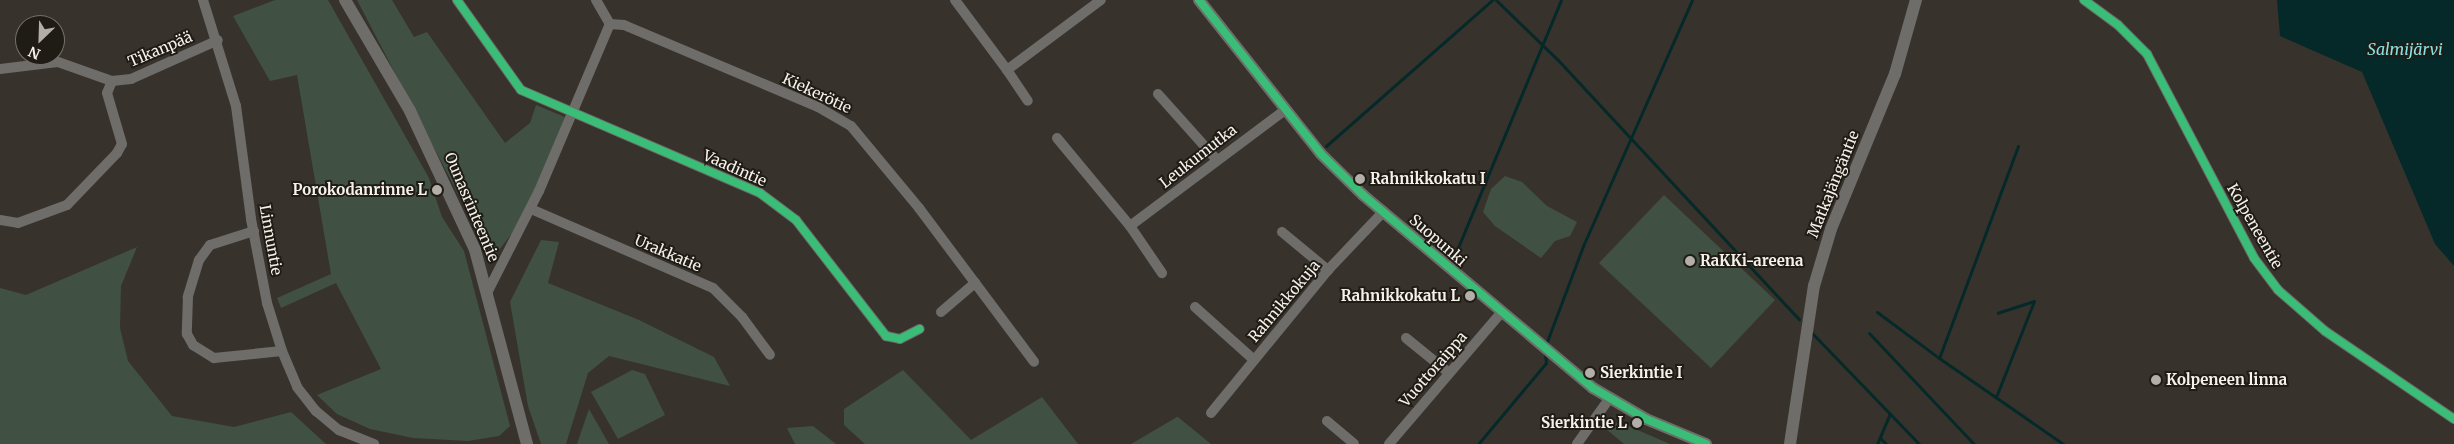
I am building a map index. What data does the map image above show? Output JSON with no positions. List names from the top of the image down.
{
  "streets": {
    "street": [
      "Tikanpää",
      "Kiekerötie",
      "Leukumutka",
      "Vaadintie",
      "Matkajängäntie",
      "Ounasrinteentie",
      "Kolpeneentie",
      "Linnuntie",
      "Suopunki",
      "Urakkatie",
      "Rahnikkokuja",
      "Vuottoraippa"
    ]
  },
  "crossings": [
    ["Tikanpää", "Linnuntie"],
    ["Leukumutka", "Suopunki"],
    ["Suopunki", "Rahnikkokuja"],
    ["Suopunki", "Vuottoraippa"]
  ],
  "water": ["Salmijärvi"],
  "places": [
    "Rahnikkokatu I",
    "Porokodanrinne L",
    "RaKKi-areena",
    "Rahnikkokatu L",
    "Sierkintie I",
    "Kolpeneen linna",
    "Sierkintie L"
  ],
  "north": "bottom left"
}
